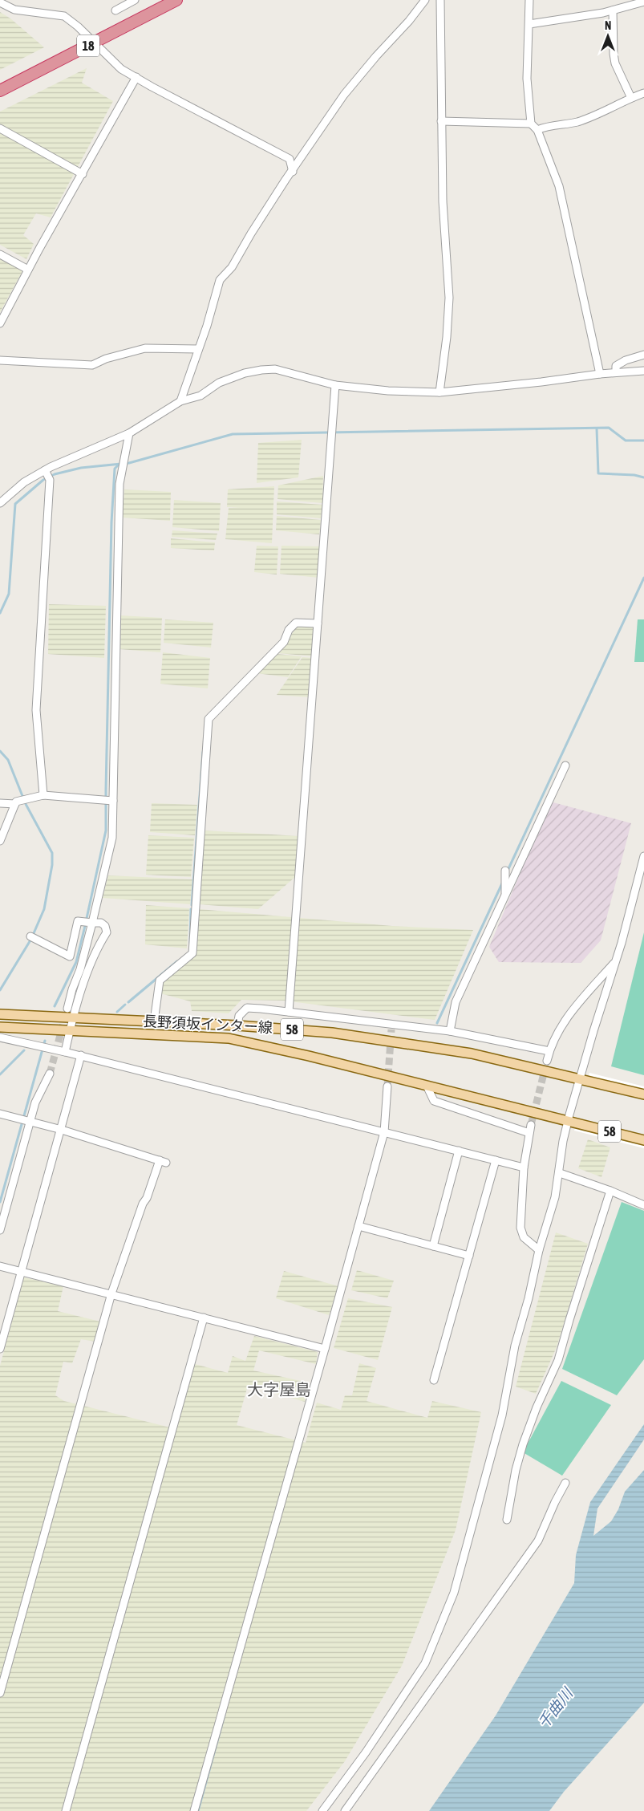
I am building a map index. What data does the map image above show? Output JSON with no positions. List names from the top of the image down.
{
  "streets": {
    "highway": ["18"],
    "main road": ["長野須坂インター線", "58"]
  },
  "districts": ["大字屋島"],
  "water": ["千曲川"],
  "north": "top"
}
